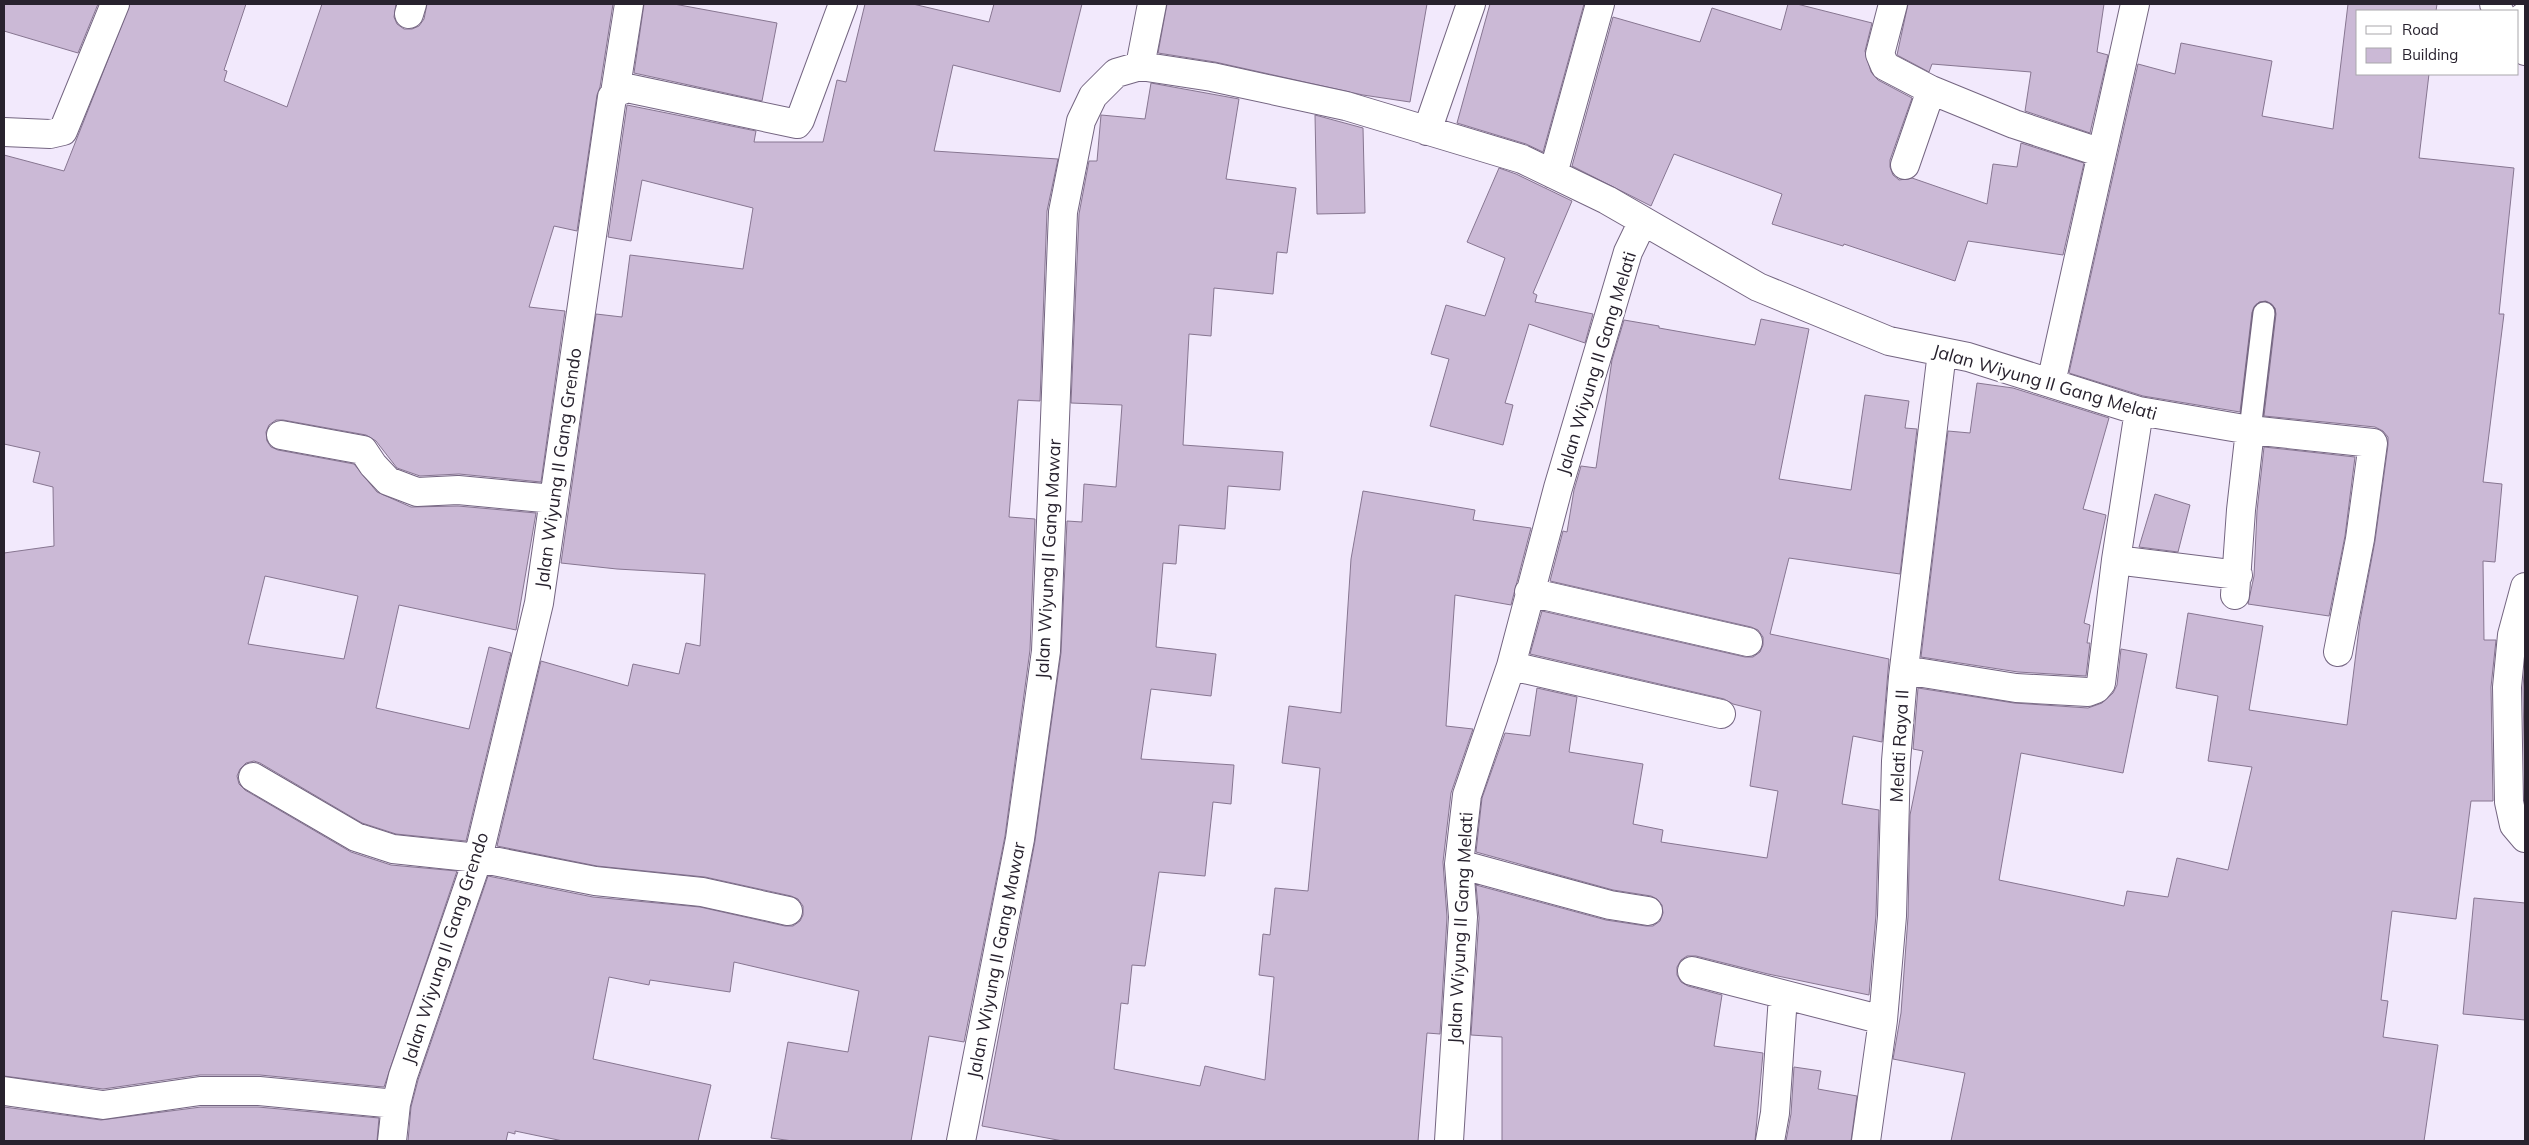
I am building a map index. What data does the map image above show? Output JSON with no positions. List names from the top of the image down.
{
  "streets": {
    "street": [
      "Jalan Wiyung II Gang Melati",
      "Jalan Wiyung II Gang Grendo",
      "Jalan Wiyung II Gang Mawar",
      "Melati Raya II"
    ]
  },
  "crossings": [
    ["Jalan Wiyung II Gang Melati", "Melati Raya II"]
  ],
  "legend": ["Road", "Building"]
}
